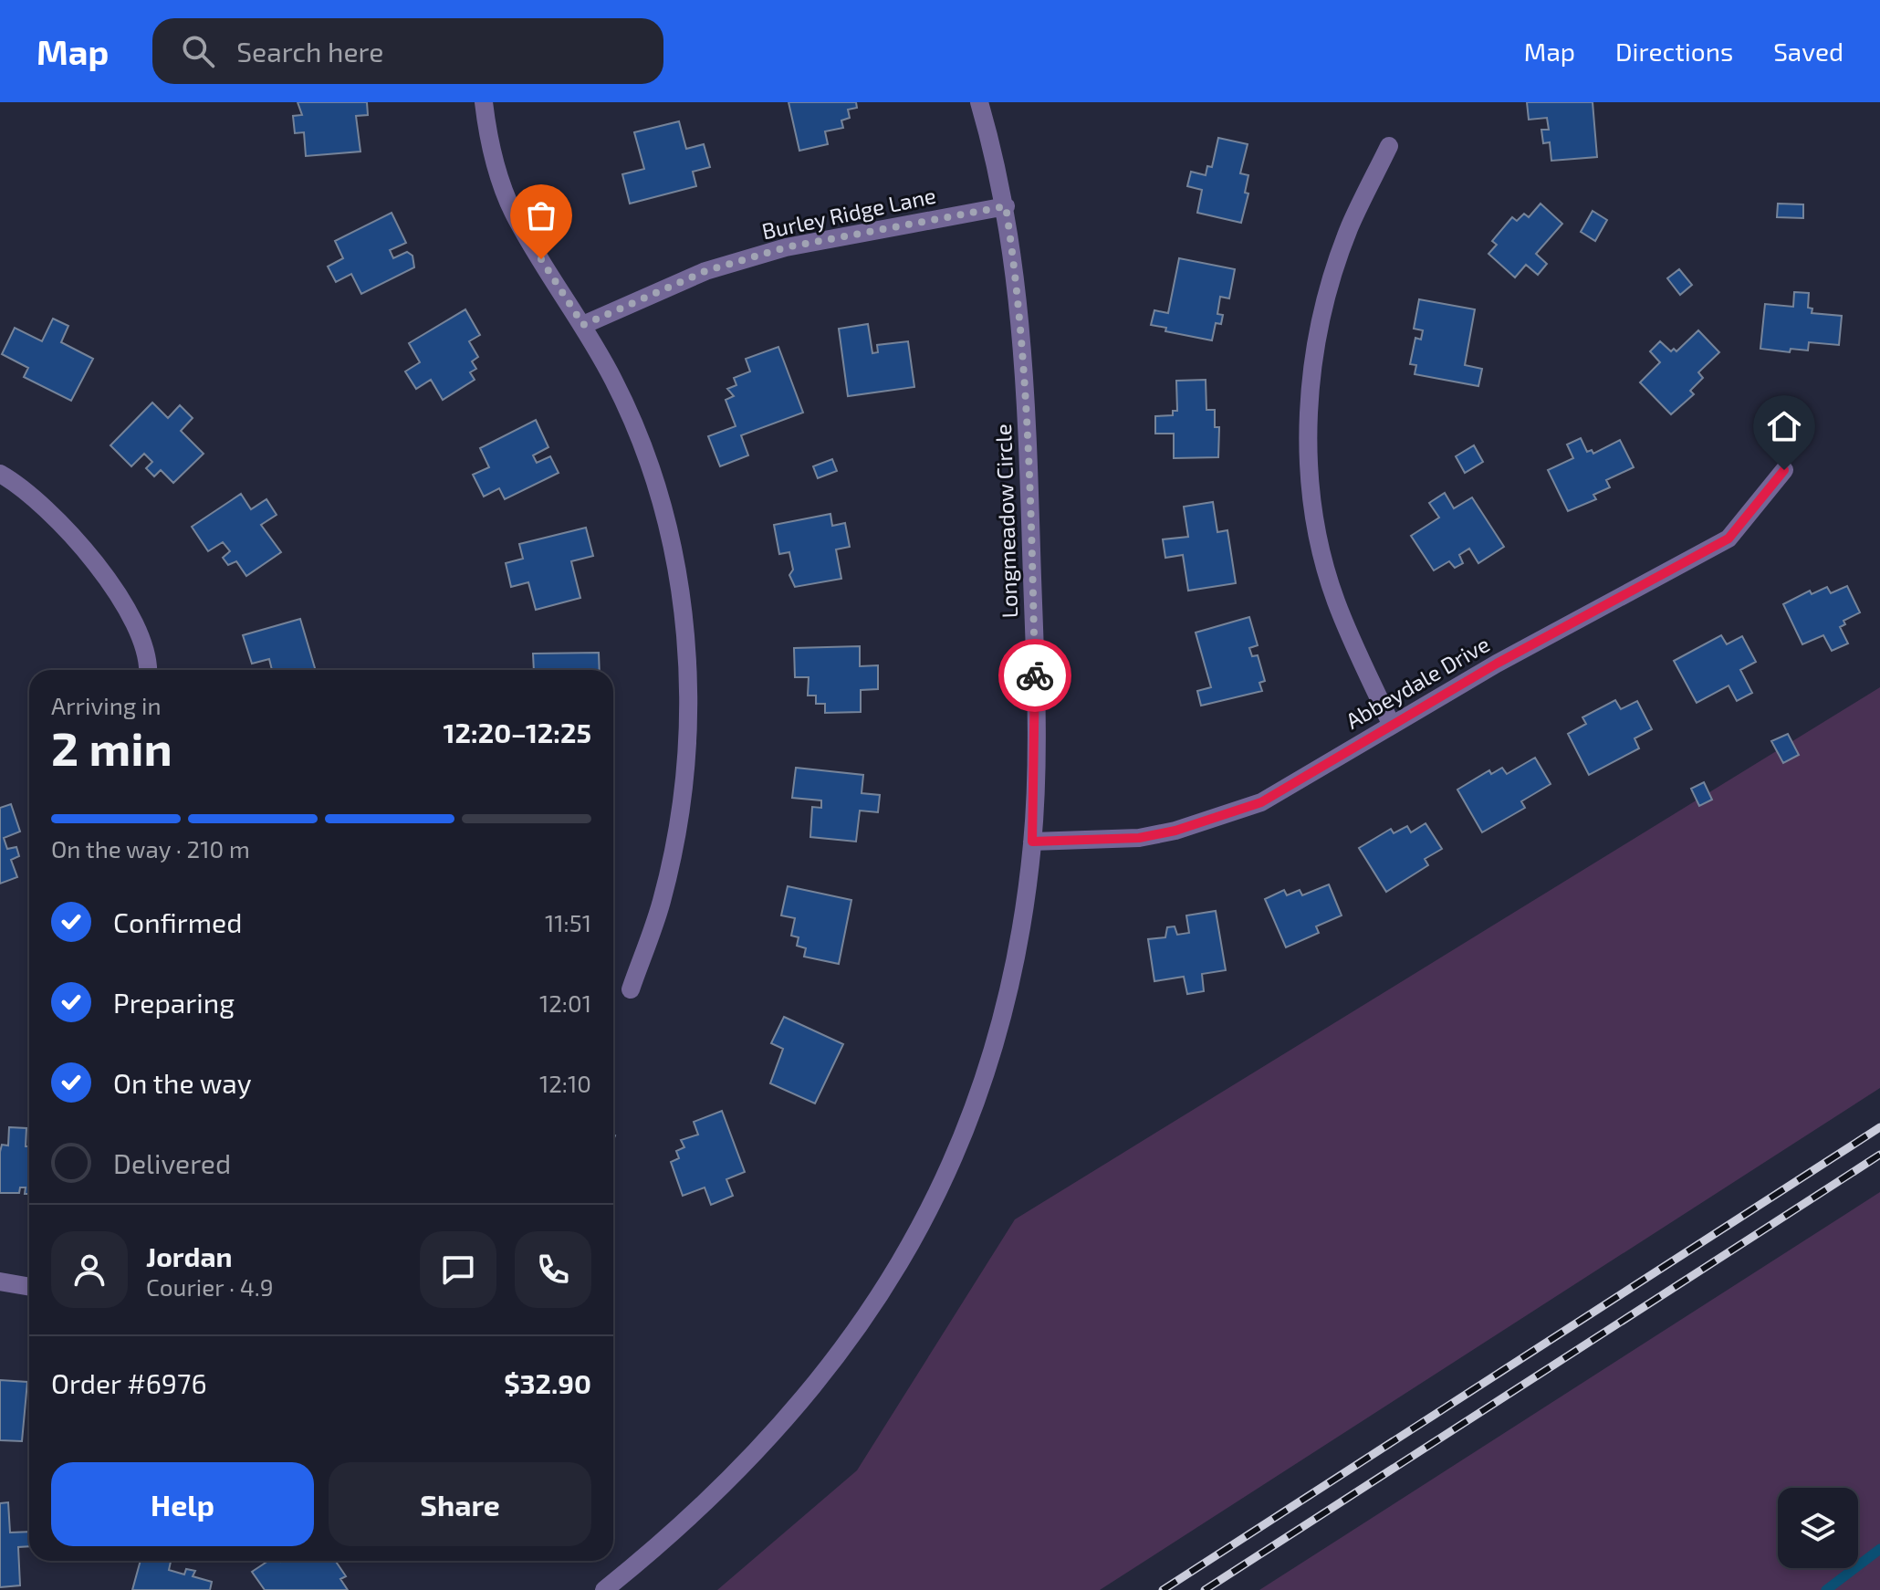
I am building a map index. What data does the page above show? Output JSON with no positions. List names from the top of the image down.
{
  "streets": {
    "street": ["Burley Ridge Lane", "Longmeadow Circle", "Abbeydale Drive"]
  },
  "crossings": [
    ["Burley Ridge Lane", "Longmeadow Circle"],
    ["Longmeadow Circle", "Abbeydale Drive"]
  ],
  "page": {
    "header": "Map",
    "search": "Search here",
    "nav": ["Map", "Directions", "Saved"],
    "heading": ["2 min", "Arriving in", "12:20–12:25"],
    "panel": [
      "Jordan",
      "Courier · 4.9",
      "Order #6976",
      "$32.90"
    ],
    "bar": "On the way · 210 m",
    "list": [
      ["Confirmed", "11:51"],
      ["Preparing", "12:01"],
      ["On the way", "12:10"],
      "Delivered"
    ],
    "buttons": ["Help", "Share"]
  }
}
